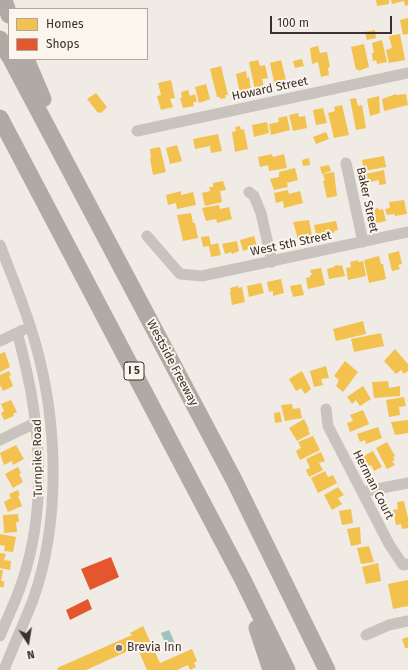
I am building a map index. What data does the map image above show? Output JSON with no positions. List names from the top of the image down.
{
  "streets": {
    "highway": ["Westside Freeway", "I 5"],
    "street": [
      "Howard Street",
      "Baker Street",
      "West 5th Street",
      "Turnpike Road",
      "Herman Court"
    ]
  },
  "crossings": [
    ["Baker Street", "West 5th Street"]
  ],
  "places": ["Brevia Inn"],
  "legend": ["Homes", "Shops"],
  "scale_bar": "100 m",
  "north": "bottom"
}
